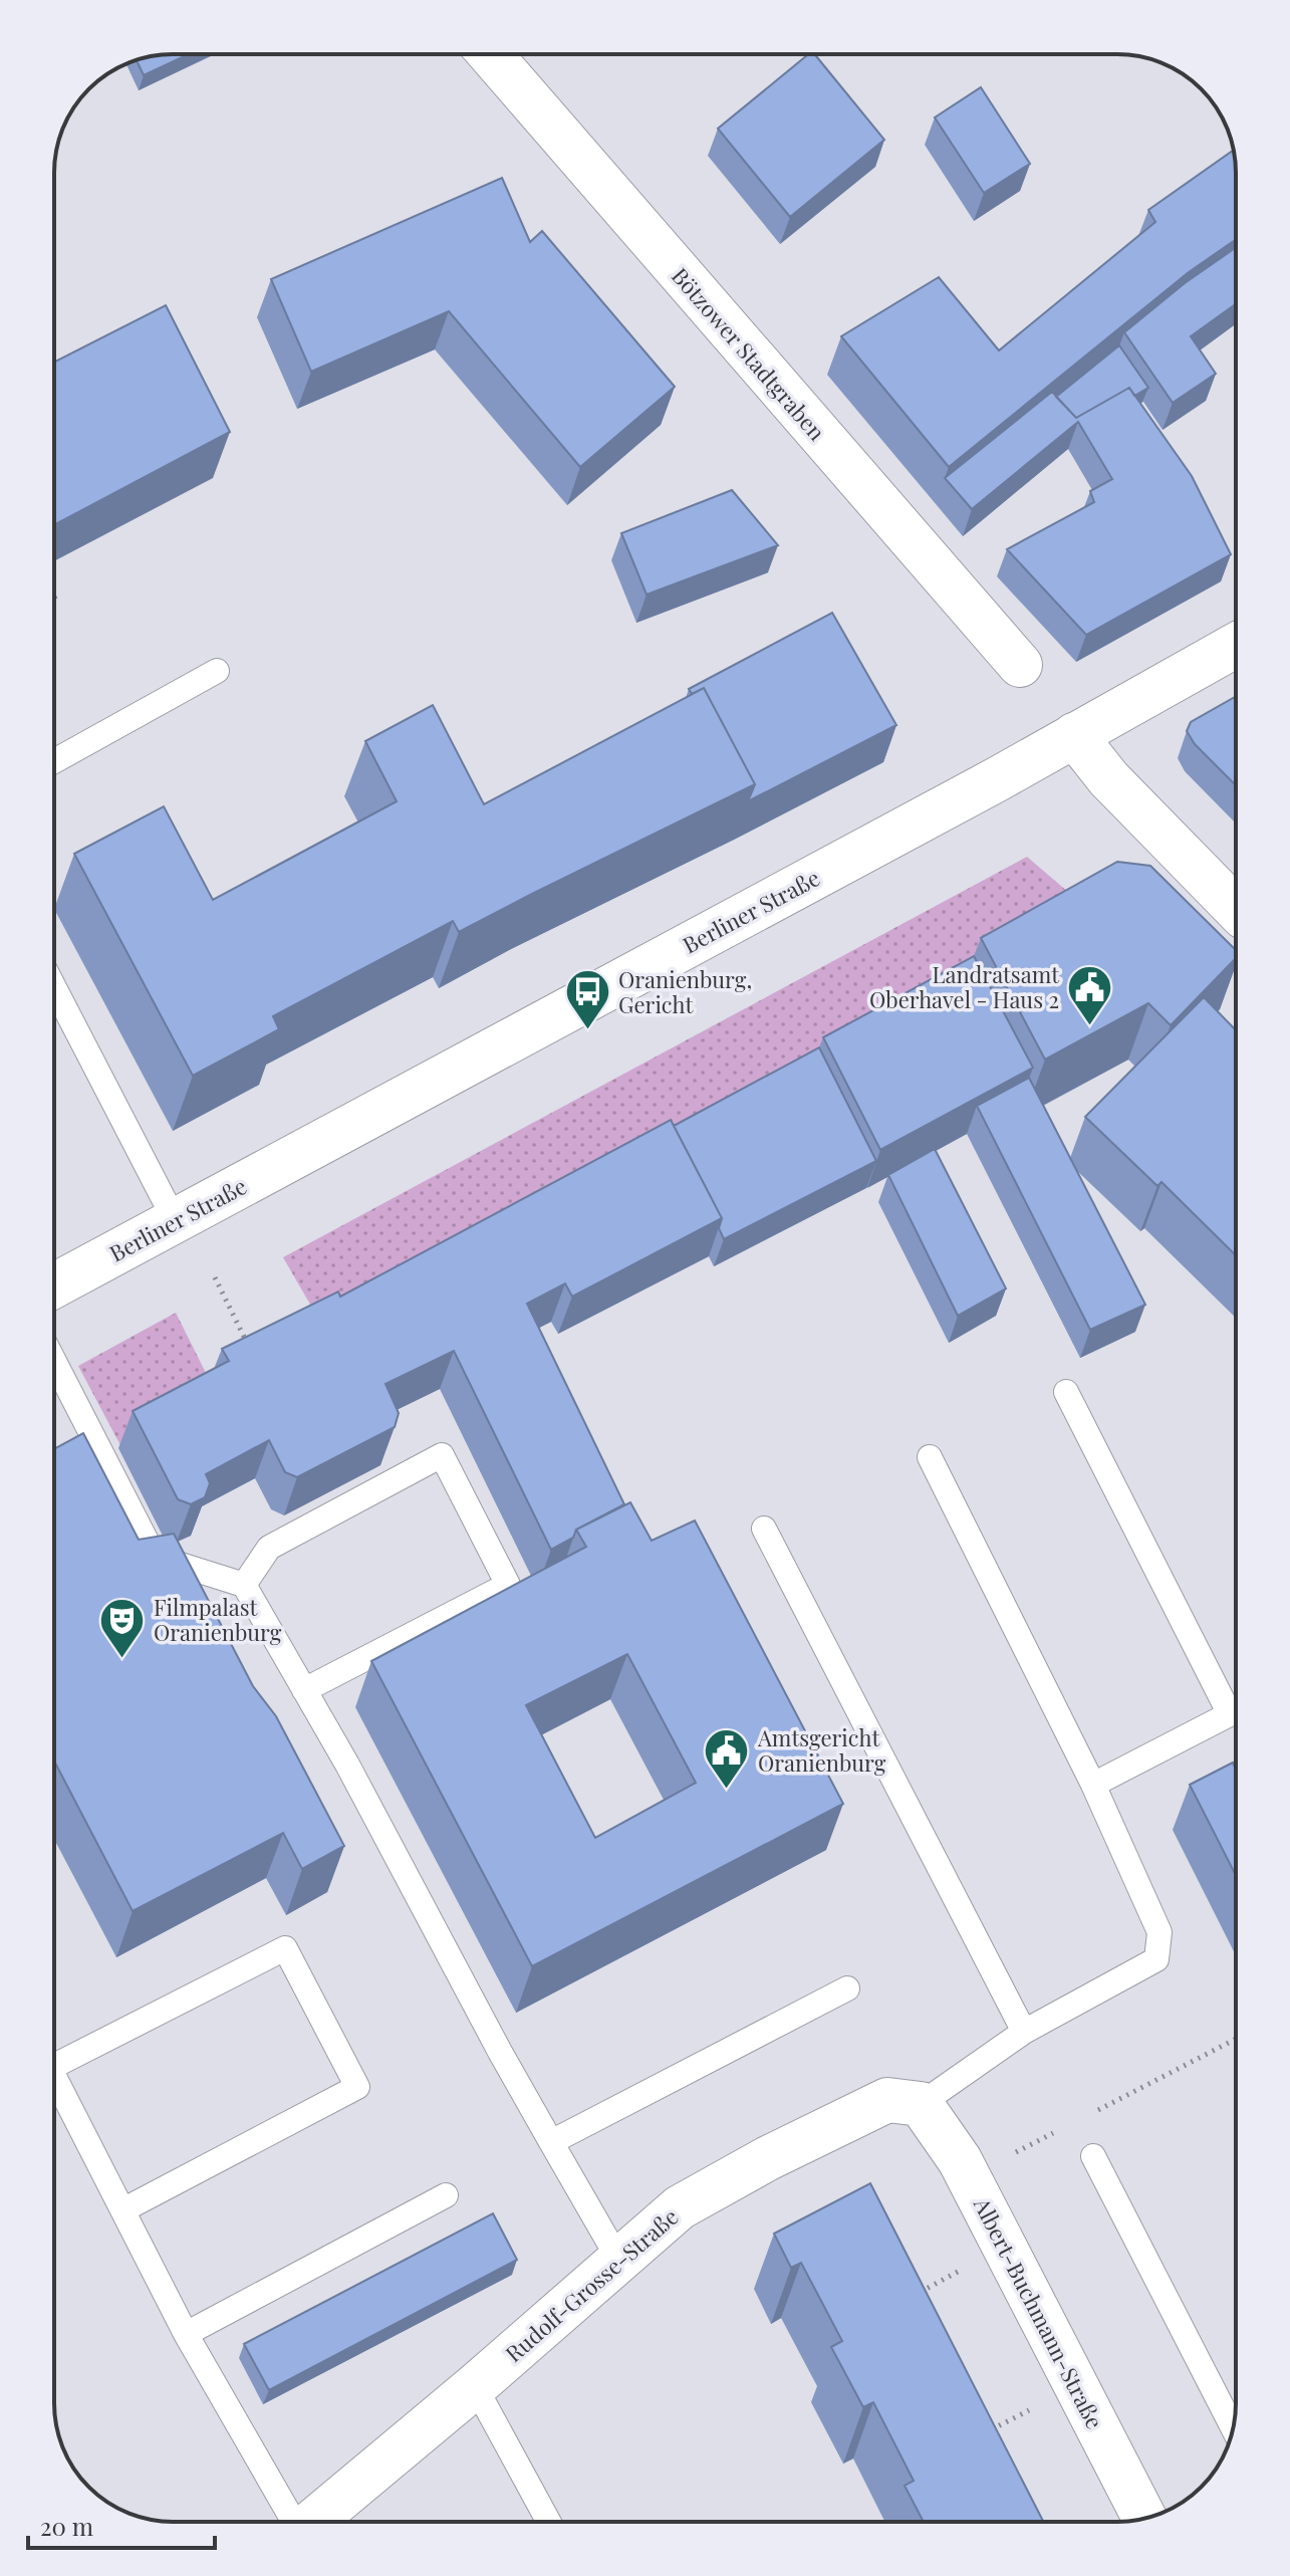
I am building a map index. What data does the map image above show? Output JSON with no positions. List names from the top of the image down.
{
  "streets": {
    "street": [
      "Bötzower Stadtgraben",
      "Berliner Straße",
      "Rudolf-Grosse-Straße",
      "Albert-Buchmann-Straße"
    ]
  },
  "crossings": [
    ["Rudolf-Grosse-Straße", "Albert-Buchmann-Straße"]
  ],
  "places": {
    "public building": ["Landratsamt Oberhavel - Haus 2", "Amtsgericht Oranienburg"],
    "bus stop": ["Oranienburg, Gericht"],
    "theatre": ["Filmpalast Oranienburg"]
  },
  "scale_bar": "20 m"
}
